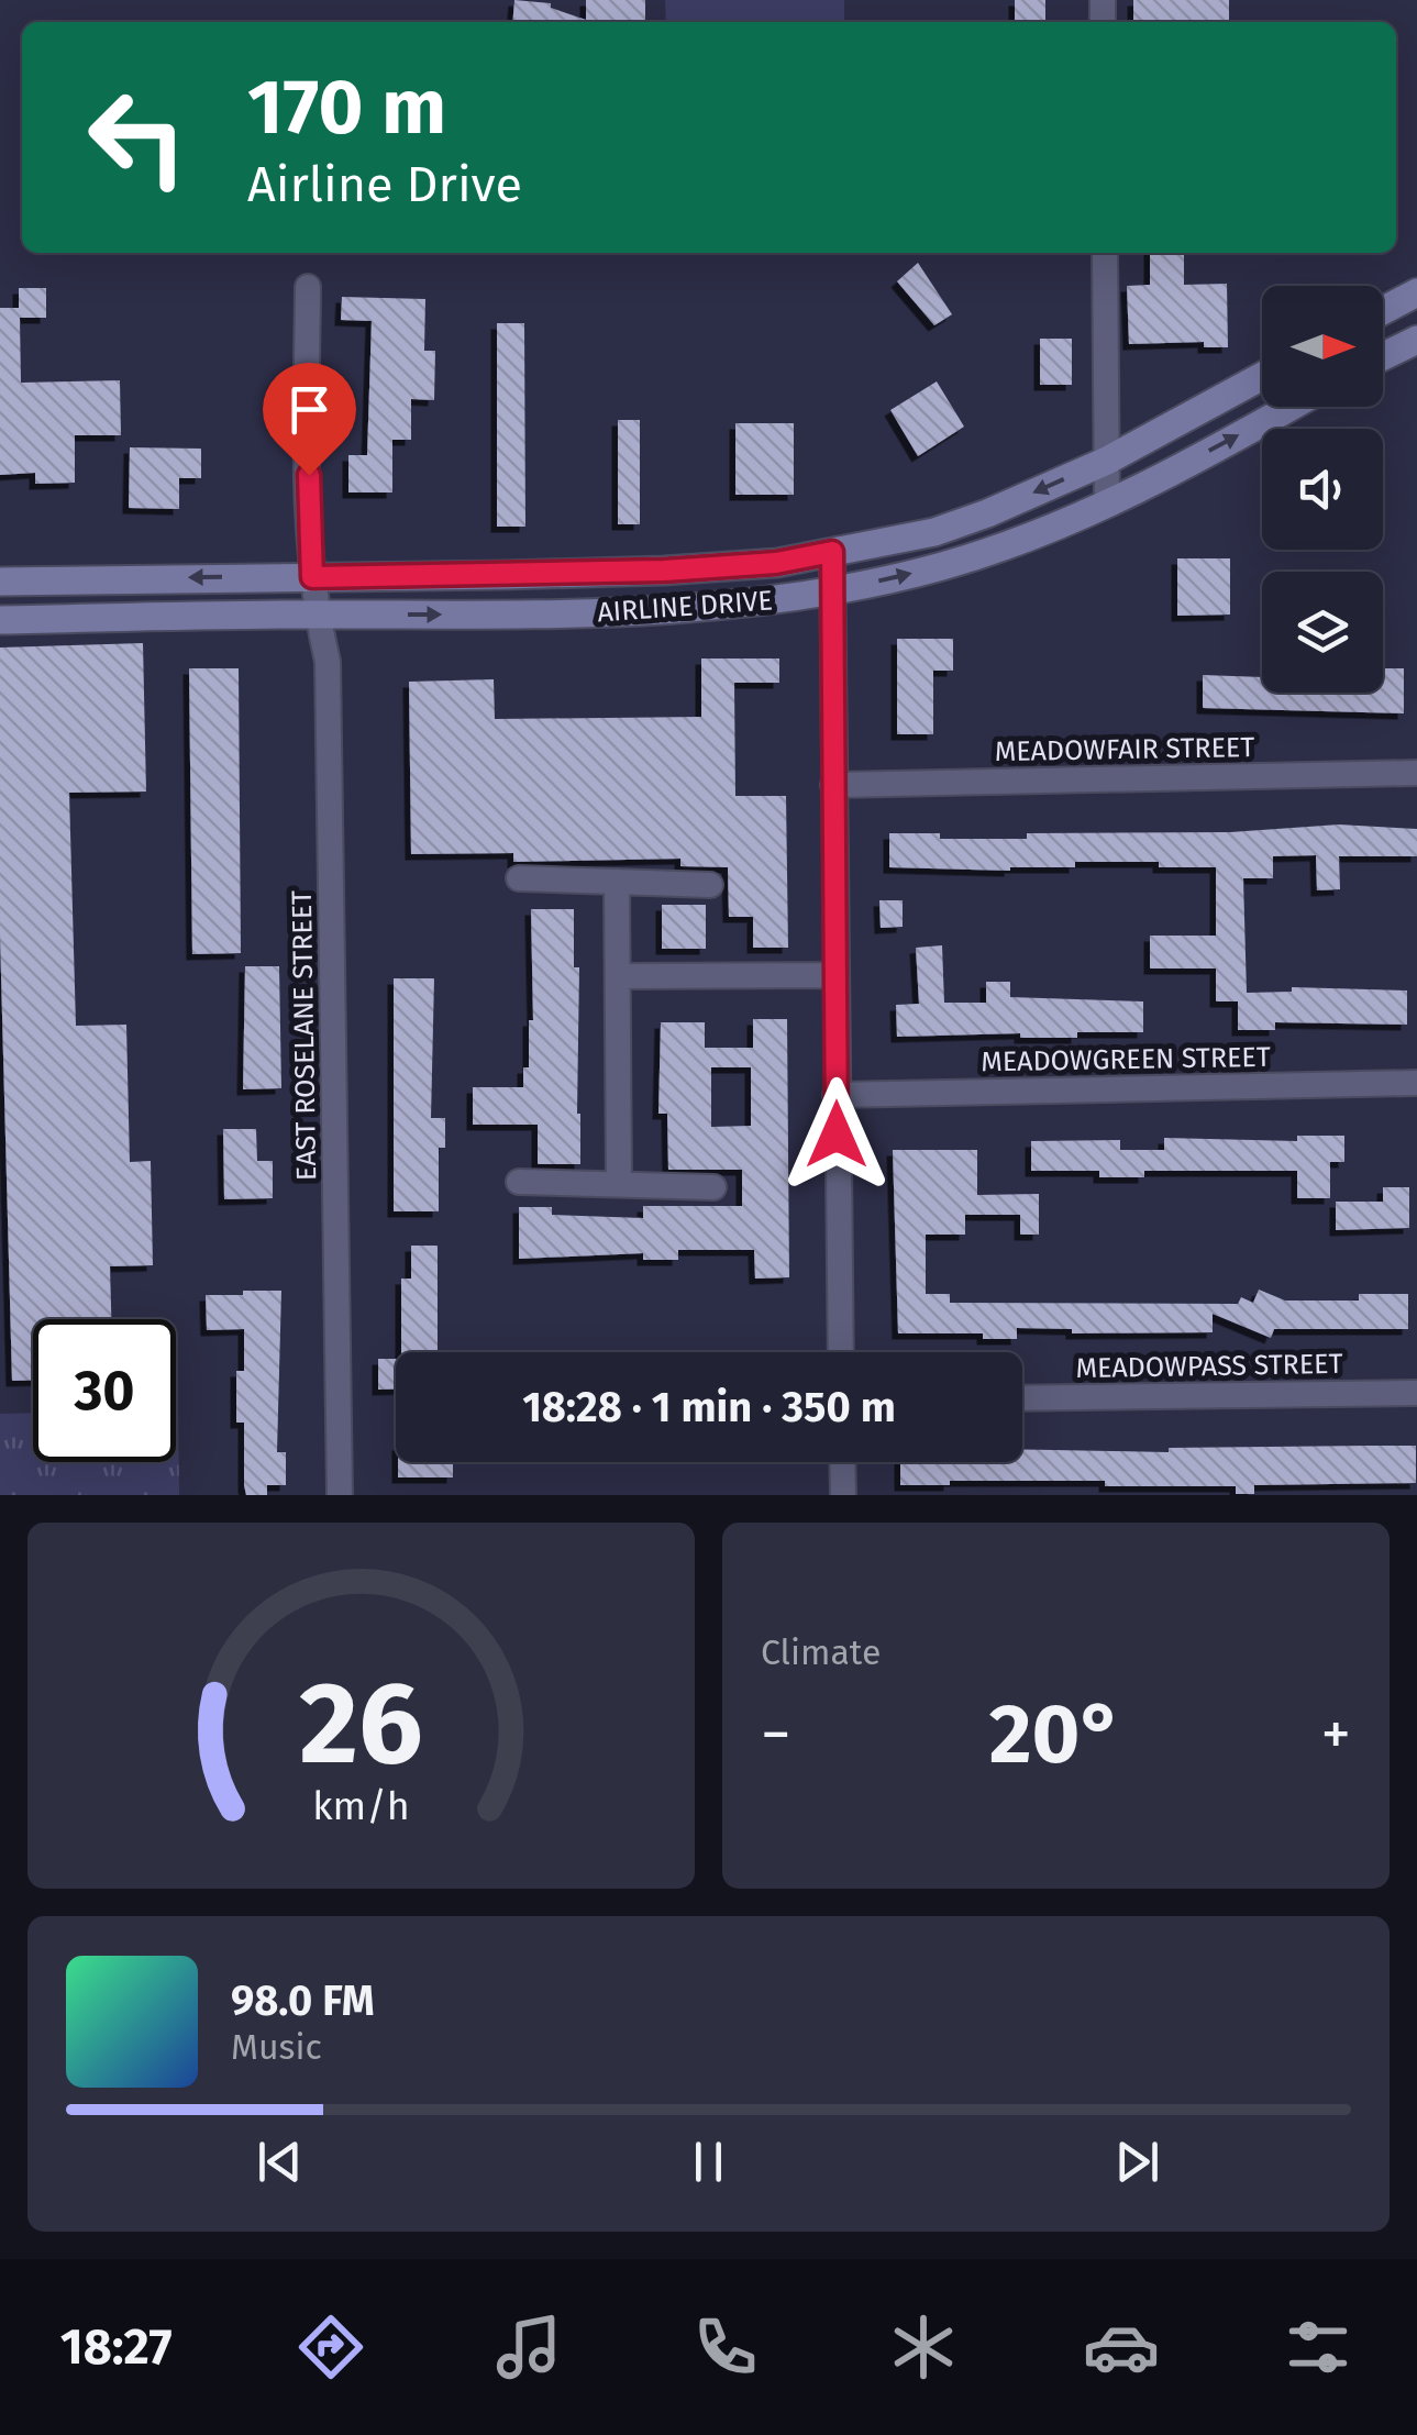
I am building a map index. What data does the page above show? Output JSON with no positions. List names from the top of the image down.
{
  "streets": {
    "main road": ["AIRLINE DRIVE"],
    "street": [
      "MEADOWFAIR STREET",
      "EAST ROSELANE STREET",
      "MEADOWGREEN STREET",
      "MEADOWPASS STREET"
    ]
  },
  "crossings": [
    ["AIRLINE DRIVE", "EAST ROSELANE STREET"]
  ],
  "north": "right",
  "page": {
    "turn": ["170 m", "Airline Drive"],
    "limit": "30",
    "trip": "18:28 · 1 min · 350 m",
    "tile": "Climate",
    "heat": ["−", "20°", "+"],
    "song": ["98.0 FM", "Music"],
    "tabs": "18:27",
    "gauge": ["26", "km/h"]
  }
}
